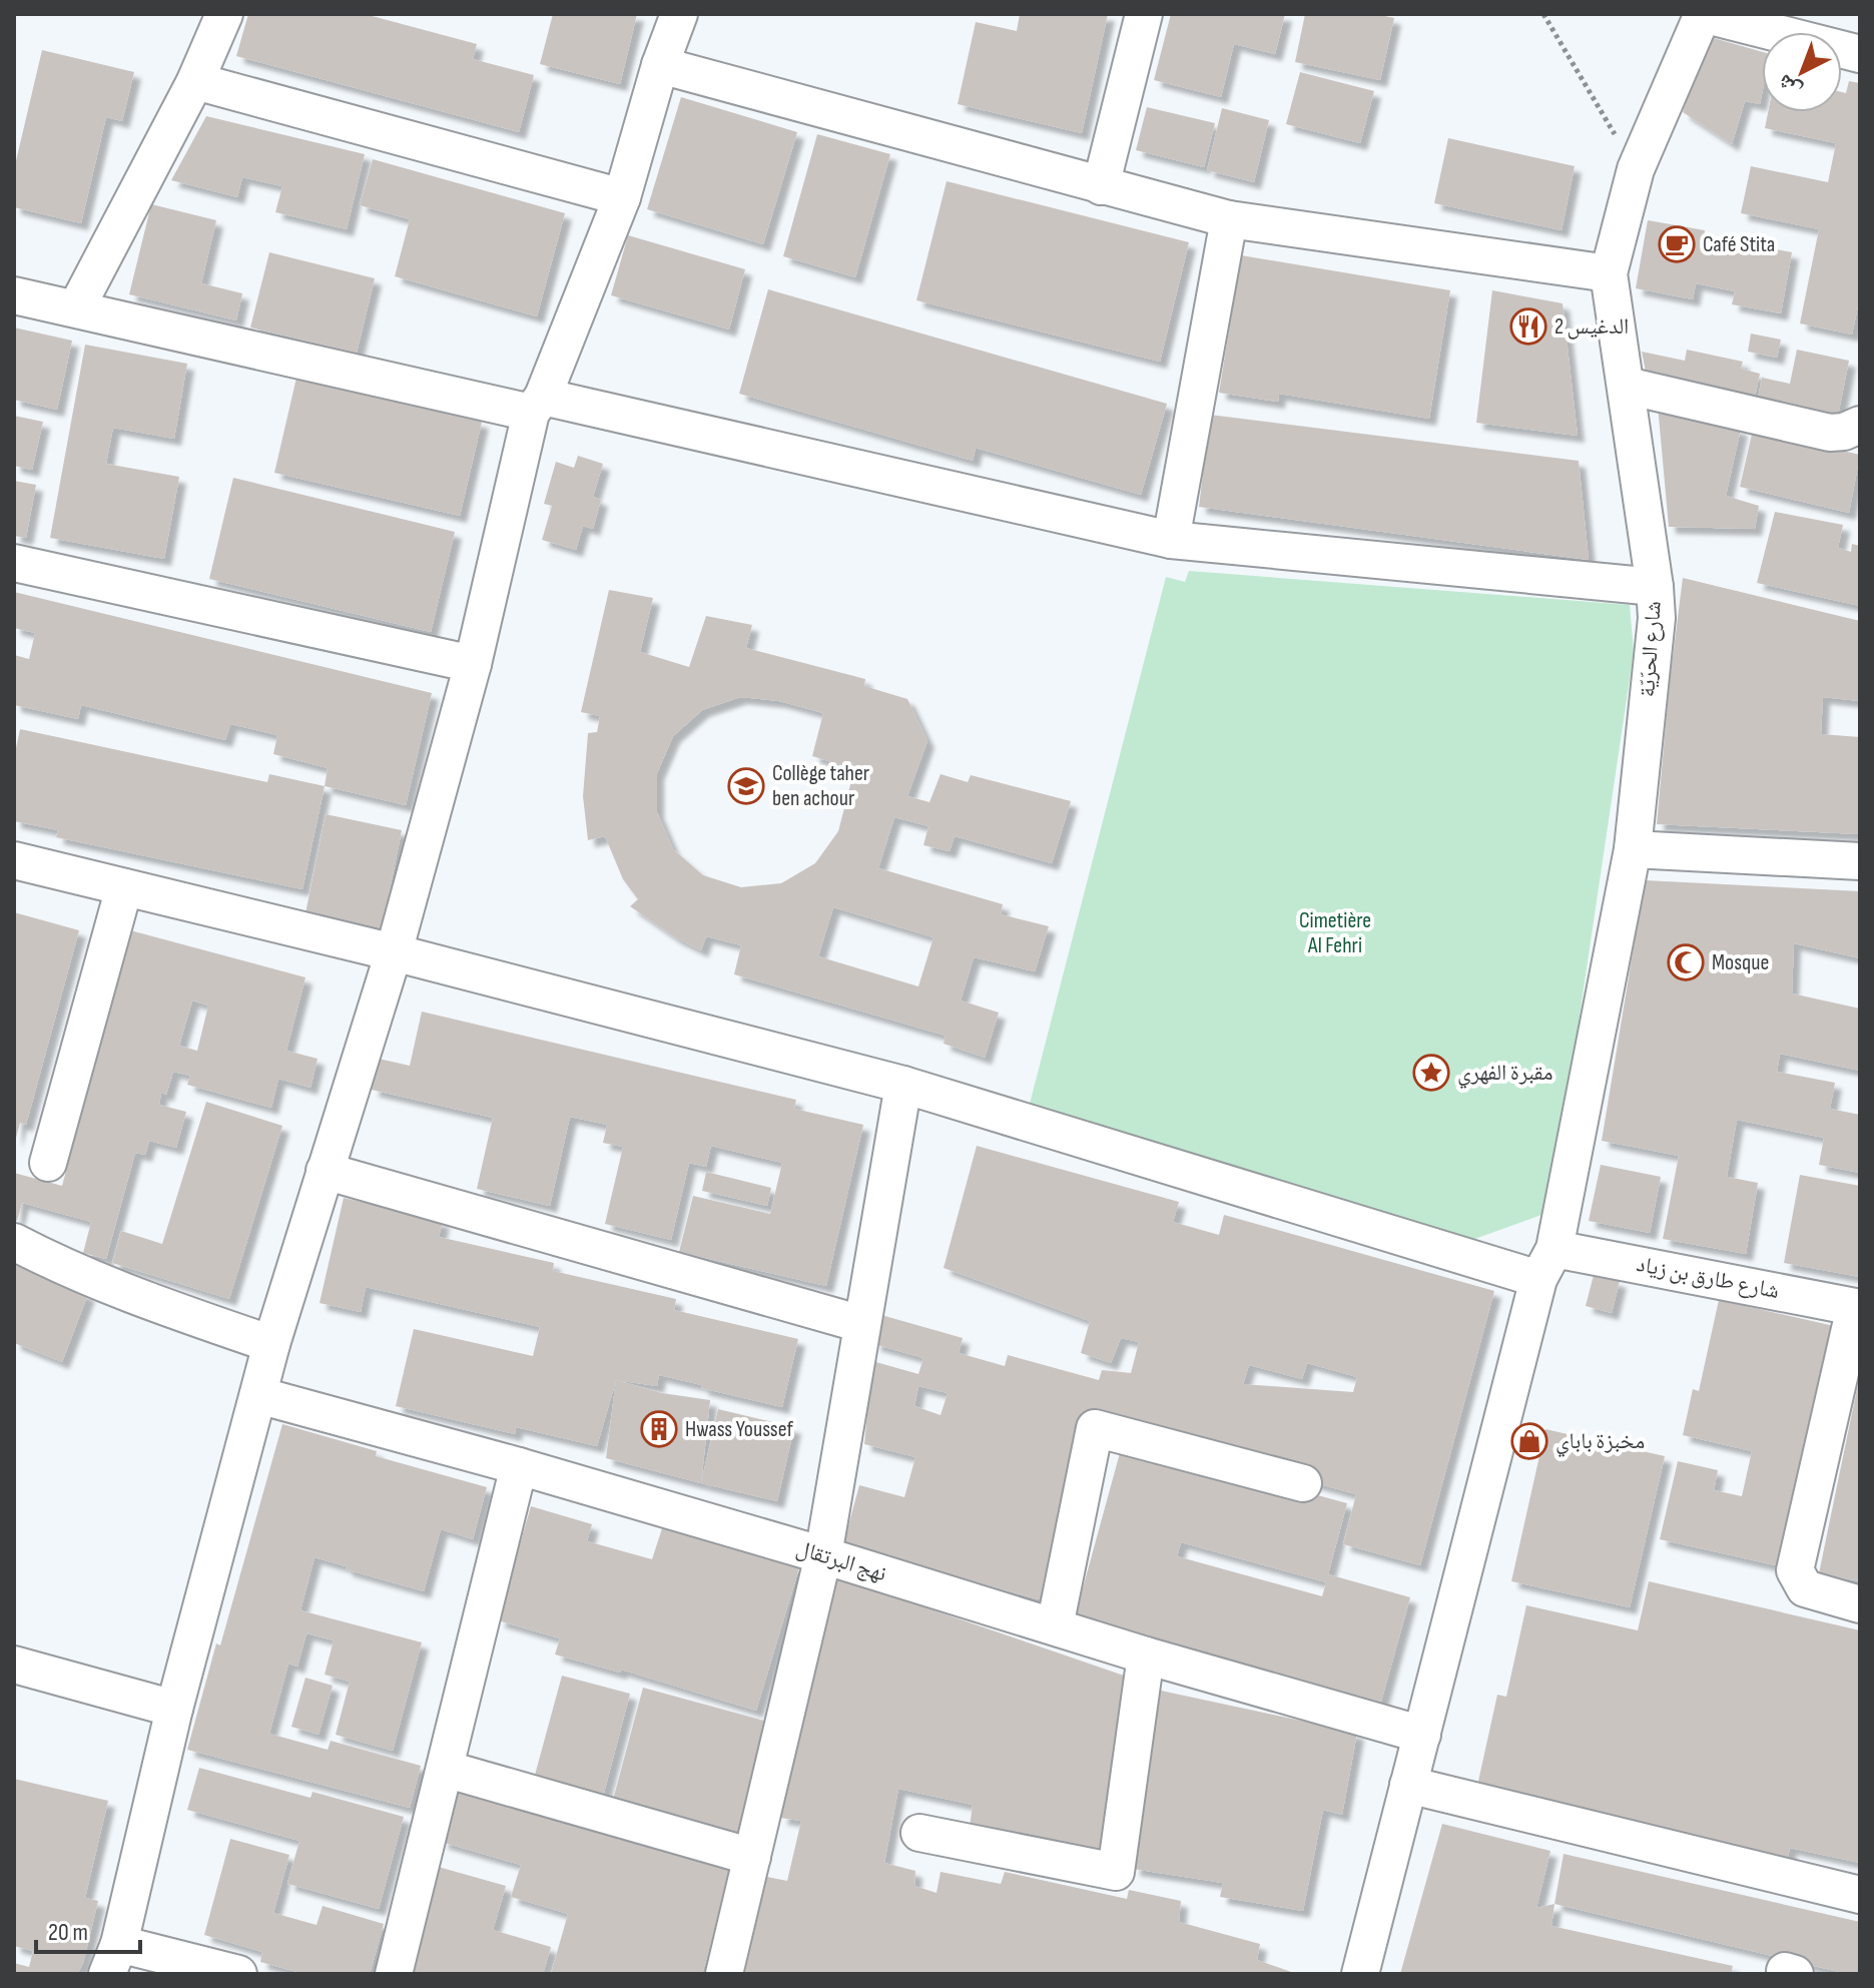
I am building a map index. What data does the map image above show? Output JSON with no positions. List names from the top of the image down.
{
  "streets": {
    "street": ["شارع الحرّيّة", "شارع طارق بن زياد", "نهج البرتقال"]
  },
  "crossings": [
    ["شارع الحرّيّة", "شارع طارق بن زياد"],
    ["شارع الحرّيّة", "نهج البرتقال"]
  ],
  "parks": ["Cimetière Al Fehri"],
  "places": {
    "cafe": ["Café Stita"],
    "restaurant": ["الدغيس 2"],
    "school or university": ["Collège taher ben achour"],
    "mosque": ["Mosque"],
    "place": ["مقبرة الفهري"],
    "building": ["Hwass Youssef"],
    "shop": ["مخبزة باباي"]
  },
  "scale_bar": "20 m",
  "north": "bottom left"
}
